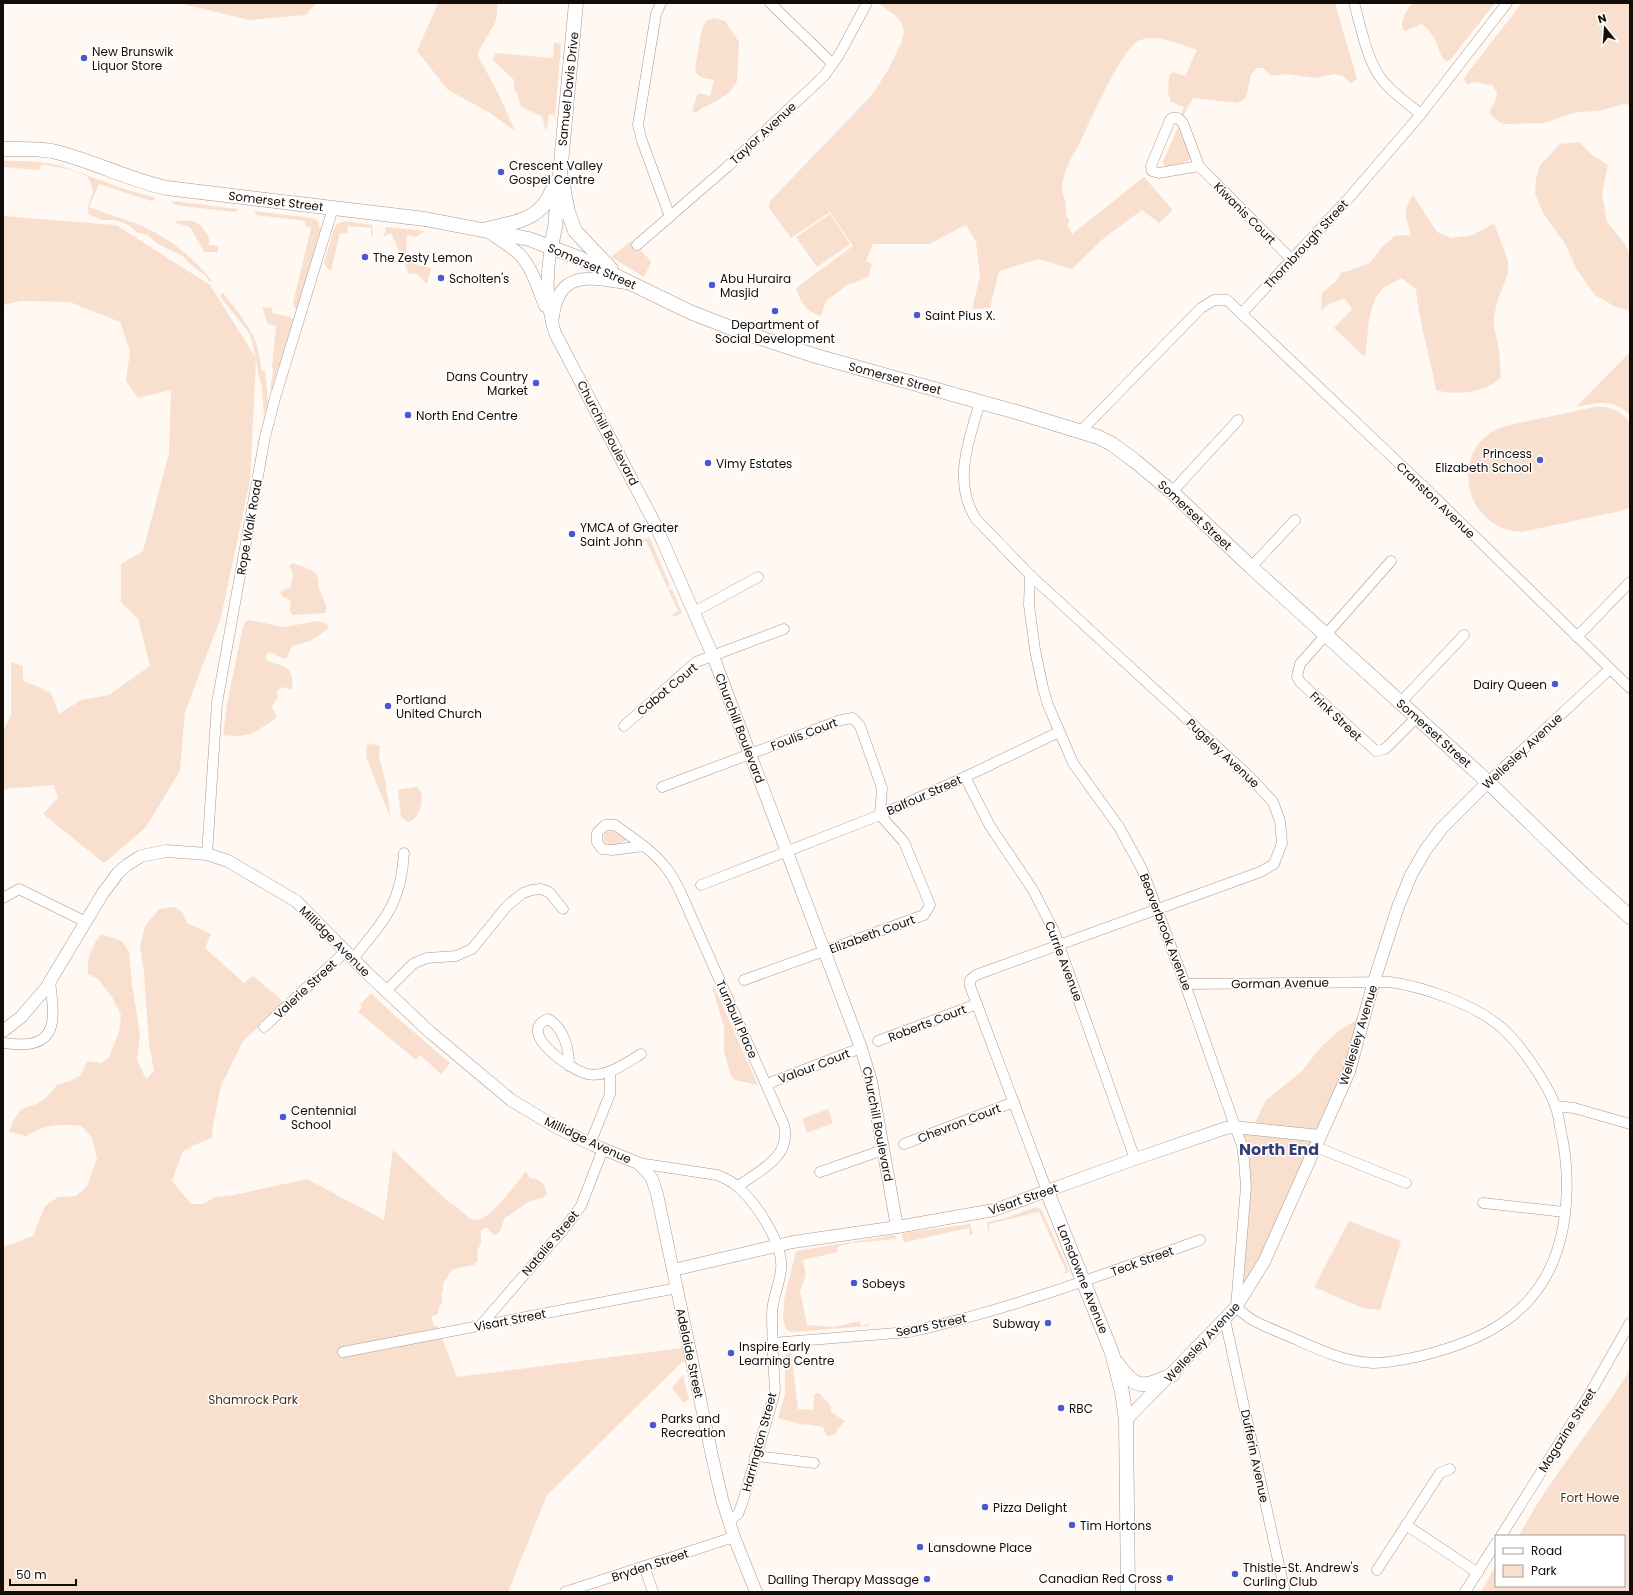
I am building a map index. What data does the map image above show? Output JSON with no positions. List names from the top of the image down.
{
  "streets": {
    "main road": ["Samuel Davis Drive", "Somerset Street", "Lansdowne Avenue"],
    "street": [
      "Taylor Avenue",
      "Kiwanis Court",
      "Thornbrough Street",
      "Churchill Boulevard",
      "Cranston Avenue",
      "Rope Walk Road",
      "Cabot Court",
      "Frink Street",
      "Foulis Court",
      "Wellesley Avenue",
      "Pugsley Avenue",
      "Balfour Street",
      "Beaverbrook Avenue",
      "Elizabeth Court",
      "Millidge Avenue",
      "Currie Avenue",
      "Gorman Avenue",
      "Valerie Street",
      "Turnbull Place",
      "Roberts Court",
      "Valour Court",
      "Chevron Court",
      "Visart Street",
      "Natalie Street",
      "Teck Street",
      "Sears Street",
      "Adelaide Street",
      "Magazine Street",
      "Harrington Street",
      "Dufferin Avenue",
      "Bryden Street"
    ]
  },
  "crossings": [
    ["Samuel Davis Drive", "Somerset Street"],
    ["Samuel Davis Drive", "Churchill Boulevard"],
    ["Somerset Street", "Churchill Boulevard"],
    ["Somerset Street", "Rope Walk Road"],
    ["Somerset Street", "Frink Street"],
    ["Somerset Street", "Wellesley Avenue"],
    ["Somerset Street", "Pugsley Avenue"],
    ["Kiwanis Court", "Thornbrough Street"],
    ["Thornbrough Street", "Cranston Avenue"],
    ["Churchill Boulevard", "Cabot Court"],
    ["Churchill Boulevard", "Foulis Court"],
    ["Churchill Boulevard", "Balfour Street"],
    ["Churchill Boulevard", "Elizabeth Court"],
    ["Churchill Boulevard", "Valour Court"],
    ["Churchill Boulevard", "Visart Street"],
    ["Cranston Avenue", "Wellesley Avenue"],
    ["Rope Walk Road", "Millidge Avenue"],
    ["Foulis Court", "Balfour Street"],
    ["Foulis Court", "Elizabeth Court"],
    ["Wellesley Avenue", "Beaverbrook Avenue"],
    ["Wellesley Avenue", "Gorman Avenue"],
    ["Wellesley Avenue", "Visart Street"],
    ["Wellesley Avenue", "Lansdowne Avenue"],
    ["Wellesley Avenue", "Dufferin Avenue"],
    ["Pugsley Avenue", "Beaverbrook Avenue"],
    ["Pugsley Avenue", "Currie Avenue"],
    ["Pugsley Avenue", "Lansdowne Avenue"],
    ["Balfour Street", "Beaverbrook Avenue"],
    ["Balfour Street", "Elizabeth Court"],
    ["Balfour Street", "Currie Avenue"],
    ["Beaverbrook Avenue", "Gorman Avenue"],
    ["Beaverbrook Avenue", "Visart Street"],
    ["Millidge Avenue", "Valerie Street"],
    ["Millidge Avenue", "Natalie Street"],
    ["Millidge Avenue", "Adelaide Street"],
    ["Millidge Avenue", "Harrington Street"],
    ["Currie Avenue", "Visart Street"],
    ["Turnbull Place", "Valour Court"],
    ["Turnbull Place", "Harrington Street"],
    ["Roberts Court", "Lansdowne Avenue"],
    ["Chevron Court", "Lansdowne Avenue"],
    ["Visart Street", "Natalie Street"],
    ["Visart Street", "Lansdowne Avenue"],
    ["Visart Street", "Adelaide Street"],
    ["Visart Street", "Harrington Street"],
    ["Teck Street", "Lansdowne Avenue"],
    ["Teck Street", "Sears Street"],
    ["Lansdowne Avenue", "Sears Street"],
    ["Sears Street", "Harrington Street"],
    ["Adelaide Street", "Harrington Street"],
    ["Adelaide Street", "Bryden Street"]
  ],
  "districts": ["North End"],
  "parks": ["Shamrock Park", "Fort Howe"],
  "places": [
    "New Brunswik Liquor Store",
    "Crescent Valley Gospel Centre",
    "The Zesty Lemon",
    "Scholten's",
    "Abu Huraira Masjid",
    "Department of Social Development",
    "Saint Pius X.",
    "Dans Country Market",
    "North End Centre",
    "Princess Elizabeth School",
    "Vimy Estates",
    "YMCA of Greater Saint John",
    "Dairy Queen",
    "Portland United Church",
    "Centennial School",
    "Sobeys",
    "Subway",
    "Inspire Early Learning Centre",
    "RBC",
    "Parks and Recreation",
    "Pizza Delight",
    "Tim Hortons",
    "Lansdowne Place",
    "Thistle-St. Andrew's Curling Club",
    "Canadian Red Cross",
    "Dalling Therapy Massage"
  ],
  "legend": ["Road", "Park"],
  "scale_bar": "50 m",
  "north": "top"
}
